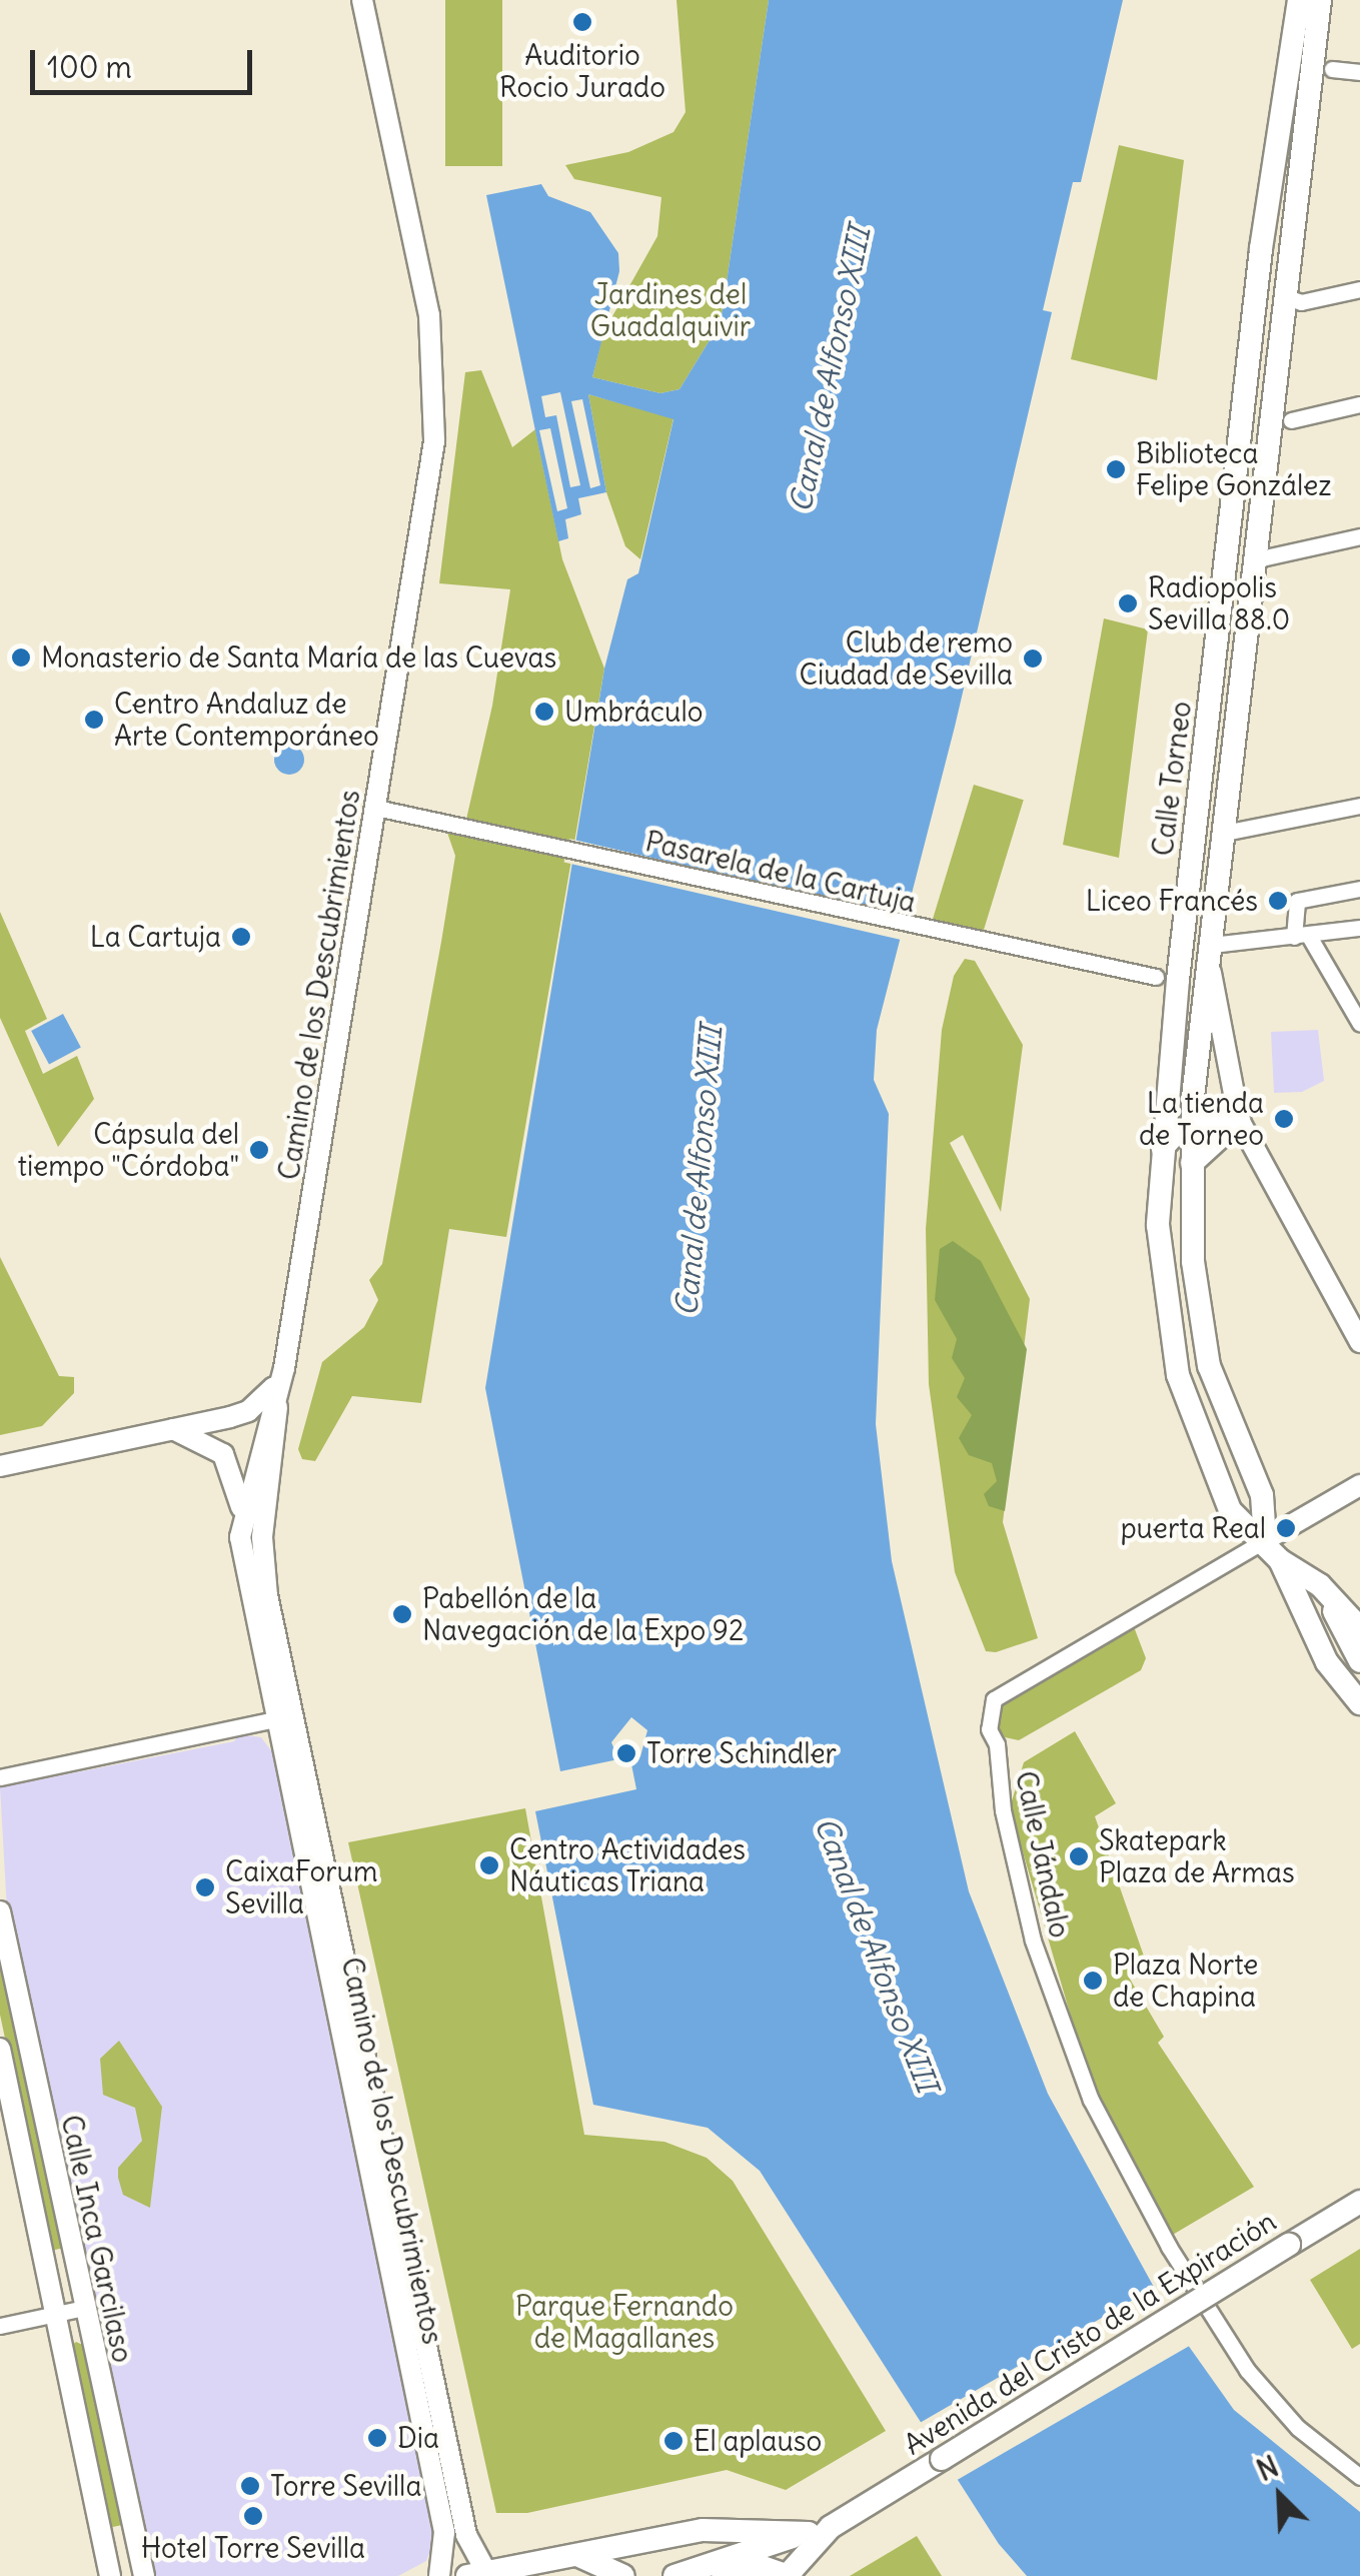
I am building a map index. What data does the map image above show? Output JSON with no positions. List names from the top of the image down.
{
  "streets": {
    "main road": ["Calle Torneo", "Avenida del Cristo de la Expiración"],
    "street": [
      "Pasarela de la Cartuja",
      "Camino de los Descubrimientos",
      "Calle Jándalo",
      "Calle Inca Garcilaso"
    ]
  },
  "crossings": [
    ["Calle Torneo", "Pasarela de la Cartuja"],
    ["Calle Torneo", "Calle Jándalo"],
    ["Pasarela de la Cartuja", "Camino de los Descubrimientos"]
  ],
  "water": ["Canal de Alfonso XIII"],
  "parks": ["Jardines del Guadalquivir", "Parque Fernando de Magallanes"],
  "places": [
    "Auditorio Rocio Jurado",
    "Biblioteca Felipe González",
    "Radiopolis Sevilla 88.0",
    "Monasterio de Santa María de las Cuevas",
    "Club de remo Ciudad de Sevilla",
    "Umbráculo",
    "Centro Andaluz de Arte Contemporáneo",
    "Liceo Francés",
    "La Cartuja",
    "La tienda de Torneo",
    "Cápsula del tiempo \"Córdoba\"",
    "puerta Real",
    "Pabellón de la Navegación de la Expo 92",
    "Torre Schindler",
    "Skatepark Plaza de Armas",
    "Centro Actividades Náuticas Triana",
    "CaixaForum Sevilla",
    "Plaza Norte de Chapina",
    "Dia",
    "El aplauso",
    "Torre Sevilla",
    "Hotel Torre Sevilla"
  ],
  "scale_bar": "100 m",
  "north": "top left"
}
